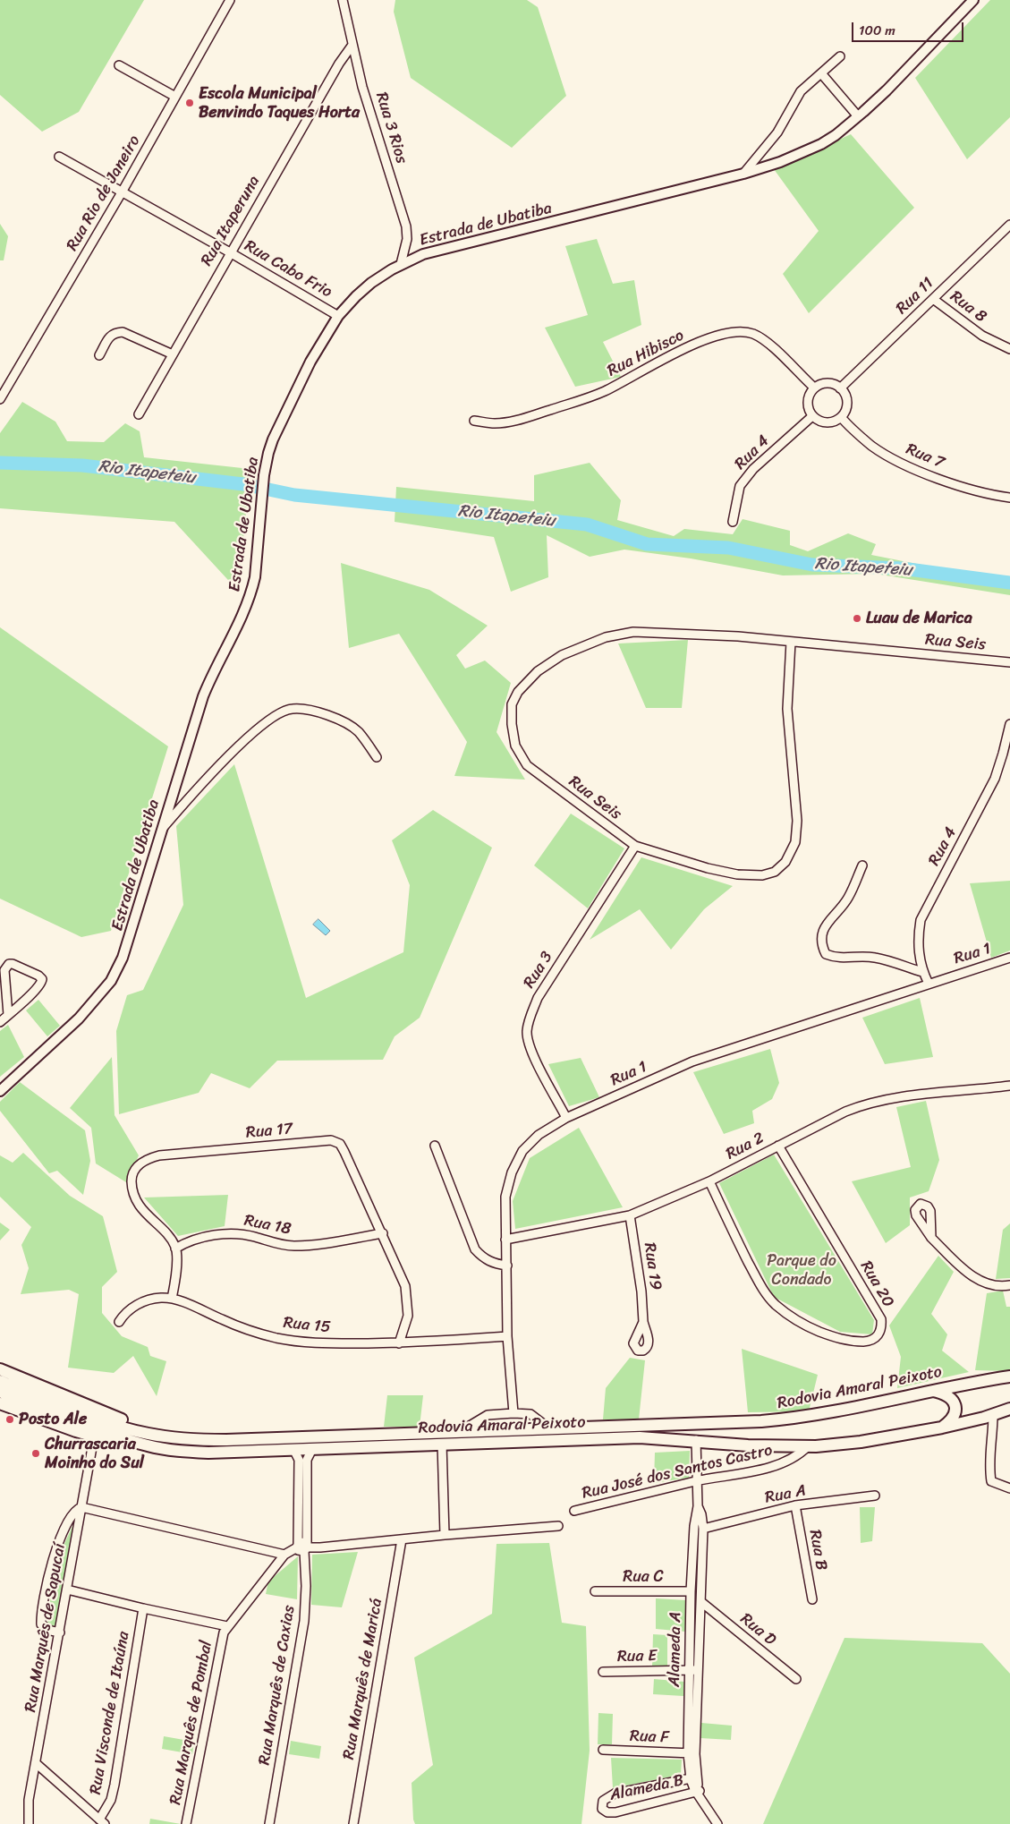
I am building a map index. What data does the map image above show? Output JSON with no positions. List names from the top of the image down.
{
  "streets": {
    "highway": ["Rodovia Amaral Peixoto"],
    "main road": ["Estrada de Ubatiba"],
    "street": [
      "Rua 3 Rios",
      "Rua Rio de Janeiro",
      "Rua Itaperuna",
      "Rua Cabo Frio",
      "Rua 11",
      "Rua 8",
      "Rua Hibisco",
      "Rua 4",
      "Rua 7",
      "Rua Seis",
      "Rua 1",
      "Rua 3",
      "Rua 17",
      "Rua 2",
      "Rua 18",
      "Rua 19",
      "Rua 20",
      "Rua 15",
      "Rua José dos Santos Castro",
      "Rua A",
      "Rua B",
      "Rua C",
      "Rua Marquês de Sapucaí",
      "Rua D",
      "Alameda A",
      "Rua E",
      "Rua Marquês de Maricá",
      "Rua Marquês de Caxias",
      "Rua Visconde de Itaúna",
      "Rua Marquês de Pombal",
      "Rua F",
      "Alameda B"
    ]
  },
  "crossings": [
    ["Rua 3 Rios", "Rua Itaperuna"],
    ["Rua 3 Rios", "Estrada de Ubatiba"],
    ["Rua Rio de Janeiro", "Rua Cabo Frio"],
    ["Rua Itaperuna", "Rua Cabo Frio"],
    ["Estrada de Ubatiba", "Rua Cabo Frio"],
    ["Rua 11", "Rua 8"],
    ["Rua 11", "Rua Hibisco"],
    ["Rua 11", "Rua 4"],
    ["Rua 11", "Rua 7"],
    ["Rua Hibisco", "Rua 4"],
    ["Rua Hibisco", "Rua 7"],
    ["Rua 4", "Rua 7"],
    ["Rua 4", "Rua 1"],
    ["Rua Seis", "Rua 3"],
    ["Rua 1", "Rua 3"],
    ["Rua 1", "Rua 2"],
    ["Rua 1", "Rua 15"],
    ["Rua 17", "Rua 18"],
    ["Rua 17", "Rua 15"],
    ["Rua 2", "Rua 19"],
    ["Rua 2", "Rua 20"],
    ["Rodovia Amaral Peixoto", "Rua José dos Santos Castro"],
    ["Rodovia Amaral Peixoto", "Alameda A"],
    ["Rua José dos Santos Castro", "Alameda A"],
    ["Rua A", "Rua B"],
    ["Rua A", "Alameda A"],
    ["Rua C", "Alameda A"],
    ["Rua D", "Alameda A"],
    ["Alameda A", "Rua E"],
    ["Alameda A", "Rua F"],
    ["Alameda A", "Alameda B"],
    ["Rua Marquês de Caxias", "Rua Marquês de Pombal"]
  ],
  "water": ["Rio Itapeteiu"],
  "parks": ["Parque do Condado"],
  "places": [
    "Escola Municipal Benvindo Taques Horta",
    "Luau de Marica",
    "Posto Ale",
    "Churrascaria Moinho do Sul"
  ],
  "scale_bar": "100 m"
}
